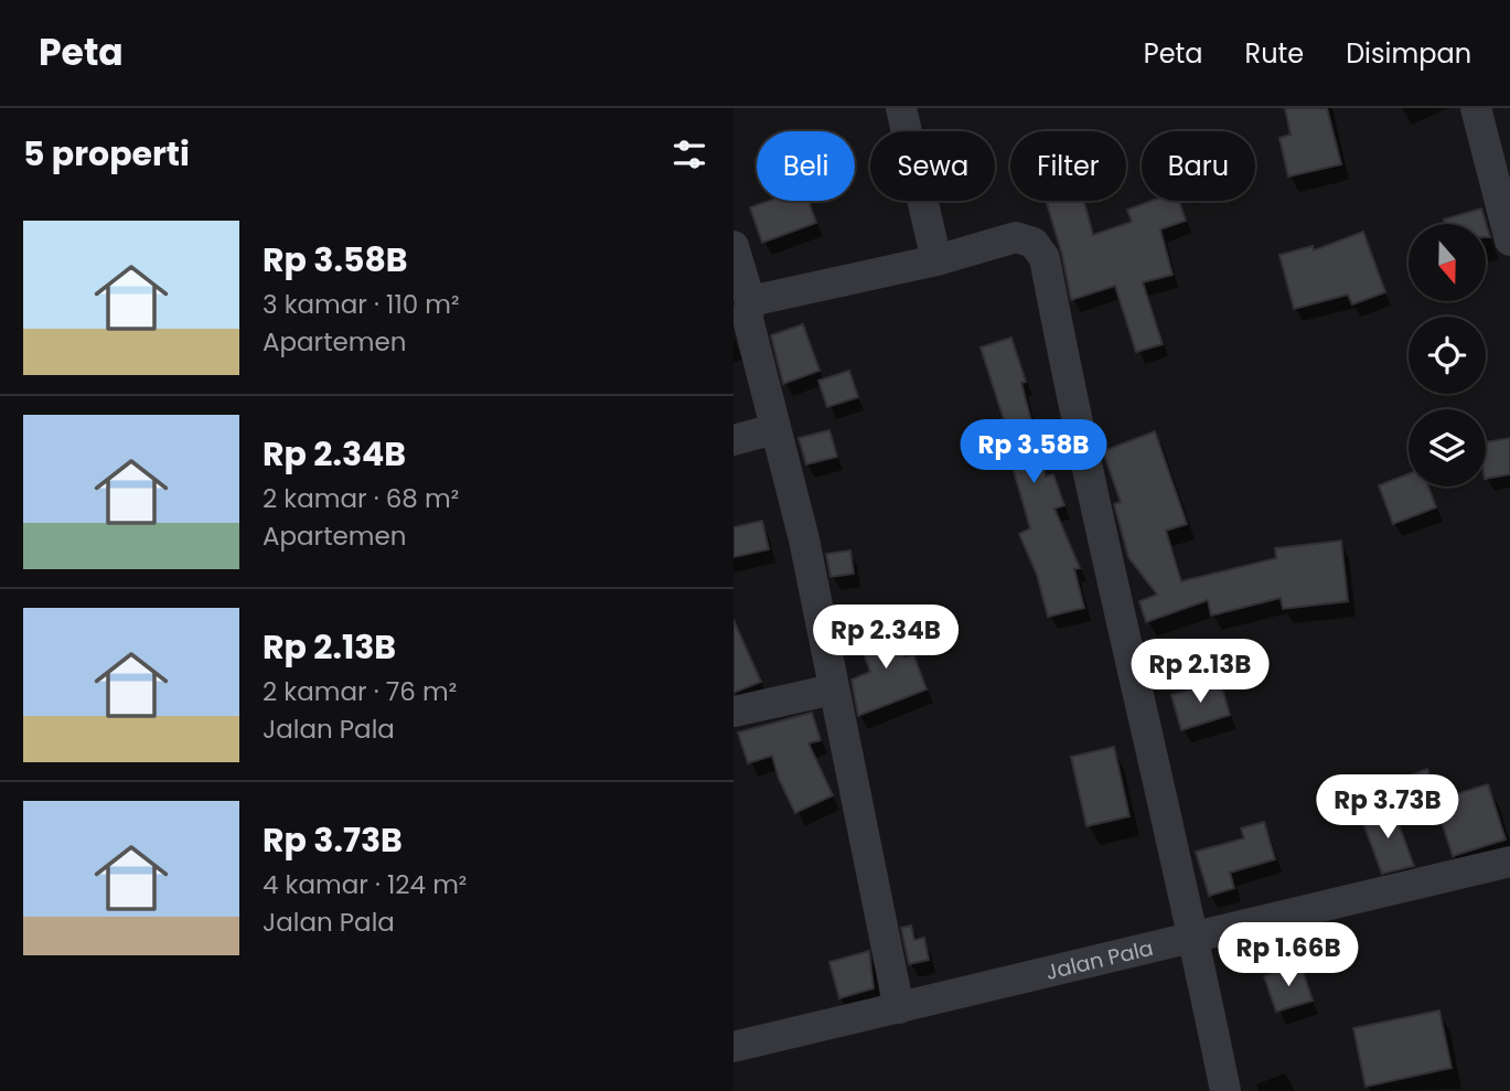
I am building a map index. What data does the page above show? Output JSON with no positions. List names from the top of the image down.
{
  "streets": {
    "street": ["Jalan Pala"]
  },
  "north": "bottom",
  "page": {
    "header": "Peta",
    "nav": ["Peta", "Rute", "Disimpan"],
    "heading": "5 properti",
    "chip": [
      "Beli",
      "Sewa",
      "Filter",
      "Baru"
    ],
    "list": [
      {
        "name": "Rp 3.58B",
        "note": "3 kamar · 110 m² · Apartemen"
      },
      {
        "name": "Rp 2.34B",
        "note": "2 kamar · 68 m² · Apartemen"
      },
      {
        "name": "Rp 2.13B",
        "note": "2 kamar · 76 m² · Jalan Pala"
      },
      {
        "name": "Rp 3.73B",
        "note": "4 kamar · 124 m² · Jalan Pala"
      }
    ],
    "price": [
      "Rp 3.58B",
      "Rp 2.34B",
      "Rp 2.13B",
      "Rp 3.73B",
      "Rp 1.66B"
    ]
  }
}
